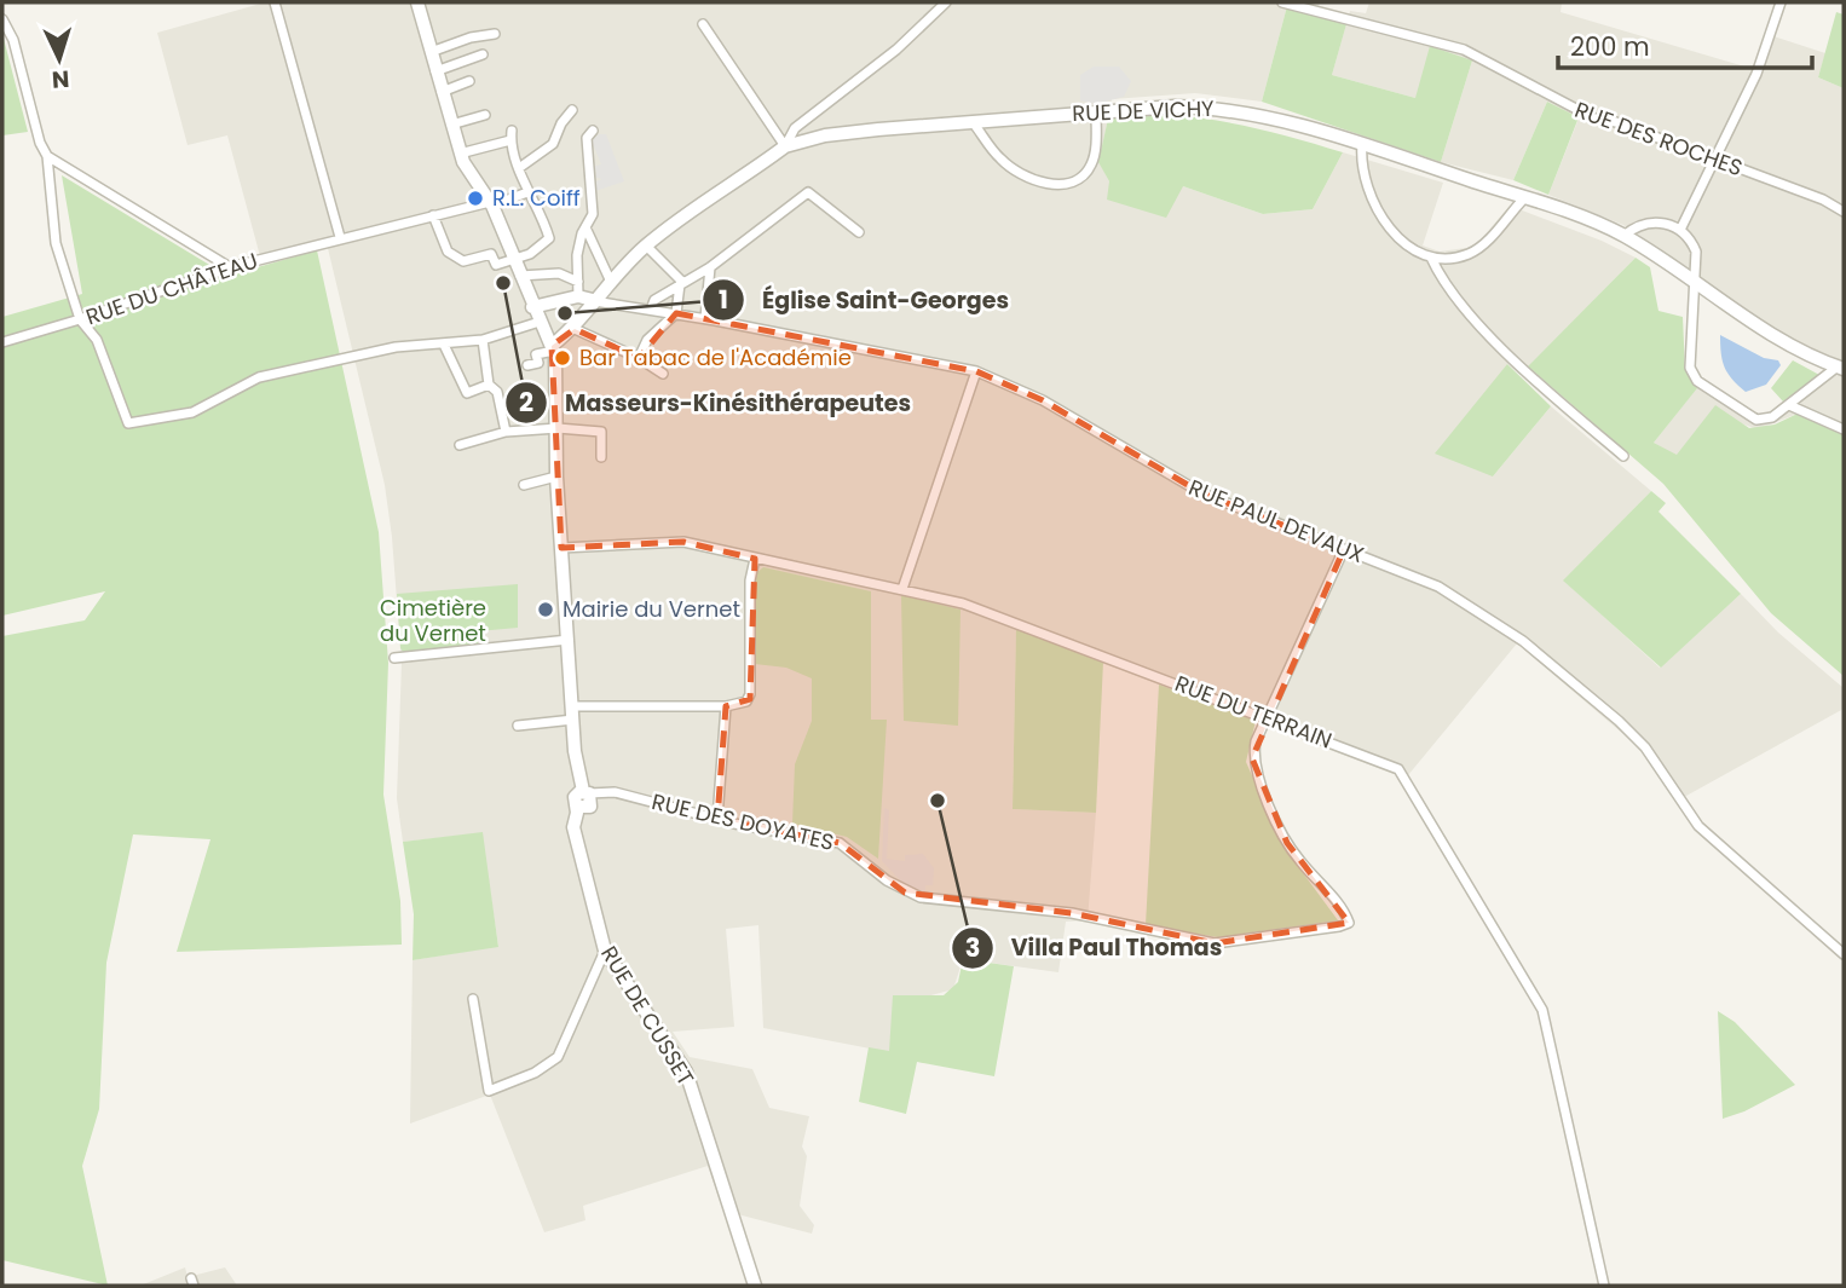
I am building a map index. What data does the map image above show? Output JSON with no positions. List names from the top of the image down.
{
  "streets": {
    "street": [
      "RUE DE VICHY",
      "RUE DES ROCHES",
      "RUE DU CHÂTEAU",
      "RUE PAUL DEVAUX",
      "RUE DU TERRAIN",
      "RUE DES DOYATES",
      "RUE DE CUSSET"
    ]
  },
  "crossings": [
    ["RUE DE VICHY", "RUE PAUL DEVAUX"],
    ["RUE DU TERRAIN", "RUE DES DOYATES"],
    ["RUE DU TERRAIN", "RUE DE CUSSET"],
    ["RUE DES DOYATES", "RUE DE CUSSET"]
  ],
  "parks": ["Cimetière du Vernet"],
  "places": [
    "R.L. Coiff",
    "Masseurs-Kinésithérapeutes",
    "Église Saint-Georges",
    "Bar Tabac de l'Académie",
    "Mairie du Vernet",
    "Villa Paul Thomas"
  ],
  "scale_bar": "200 m",
  "north": "bottom"
}
